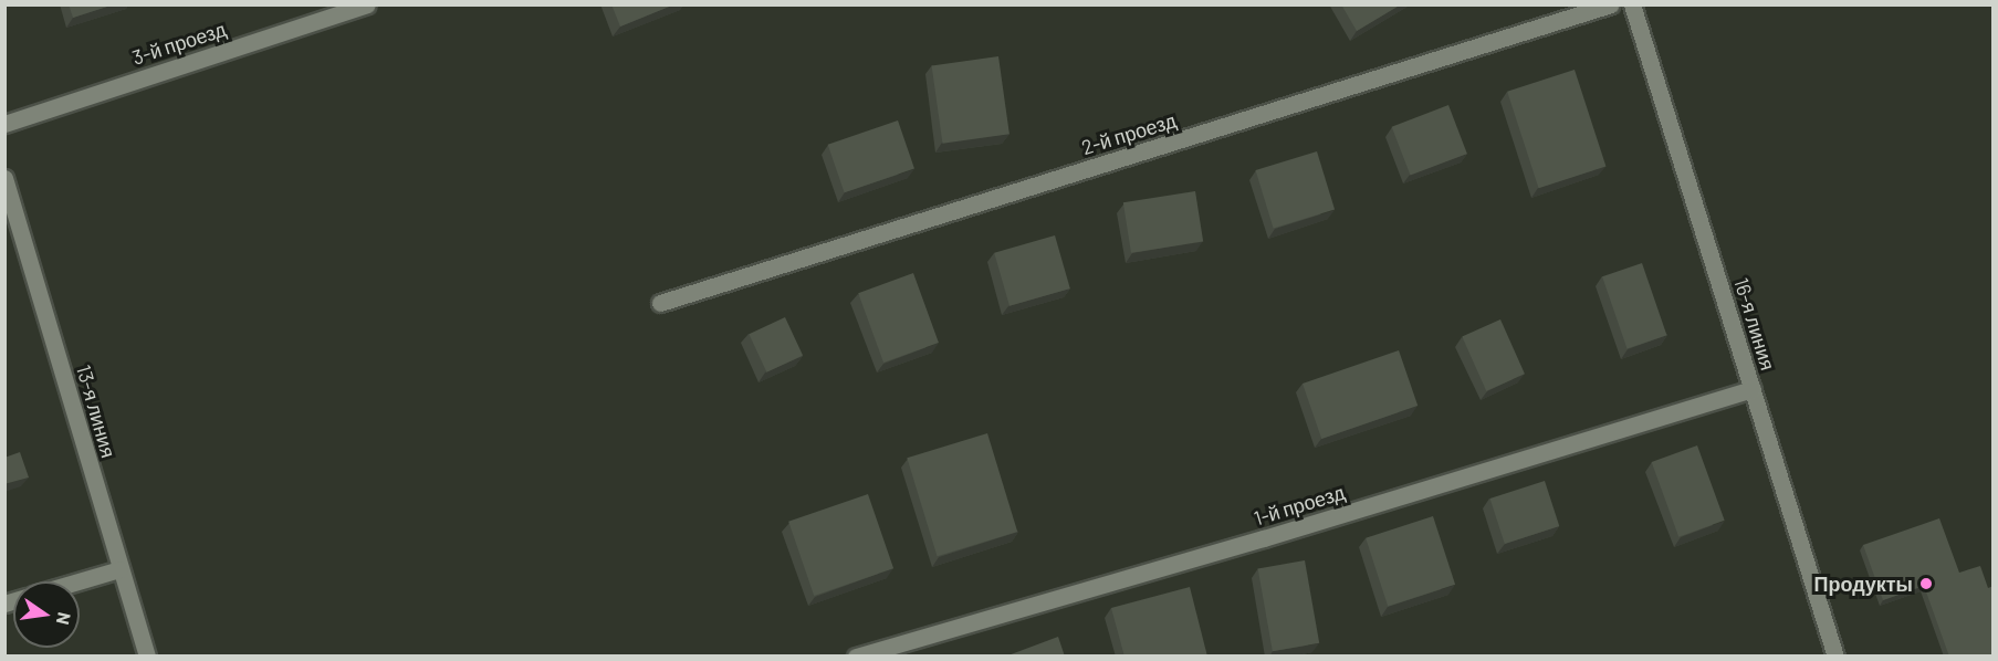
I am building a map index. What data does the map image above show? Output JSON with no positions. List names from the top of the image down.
{
  "streets": {
    "street": [
      "3-й проезд",
      "2-й проезд",
      "16-я линия",
      "13-я линия",
      "1-й проезд"
    ]
  },
  "crossings": [
    ["16-я линия", "1-й проезд"]
  ],
  "places": ["Продукты"],
  "north": "right"
}
